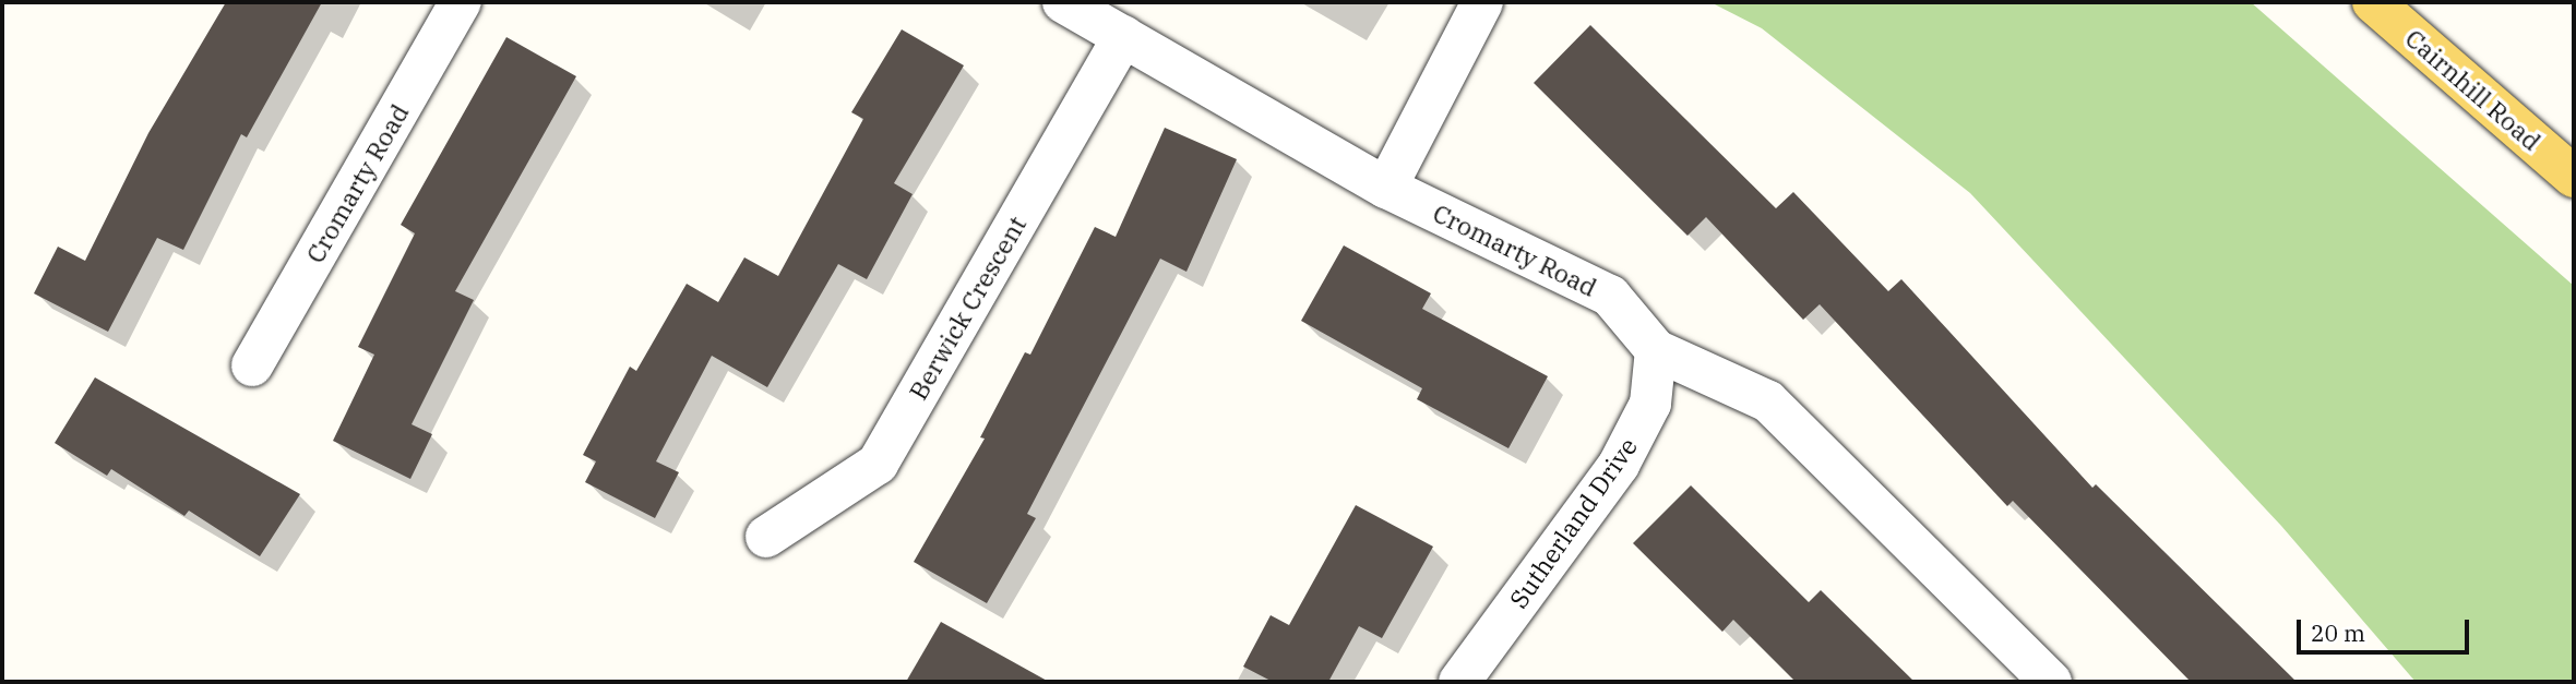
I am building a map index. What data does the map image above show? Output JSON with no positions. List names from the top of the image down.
{
  "streets": {
    "main road": ["Cairnhill Road"],
    "street": ["Cromarty Road", "Berwick Crescent", "Sutherland Drive"]
  },
  "crossings": [
    ["Cromarty Road", "Berwick Crescent"],
    ["Cromarty Road", "Sutherland Drive"]
  ],
  "scale_bar": "20 m"
}
